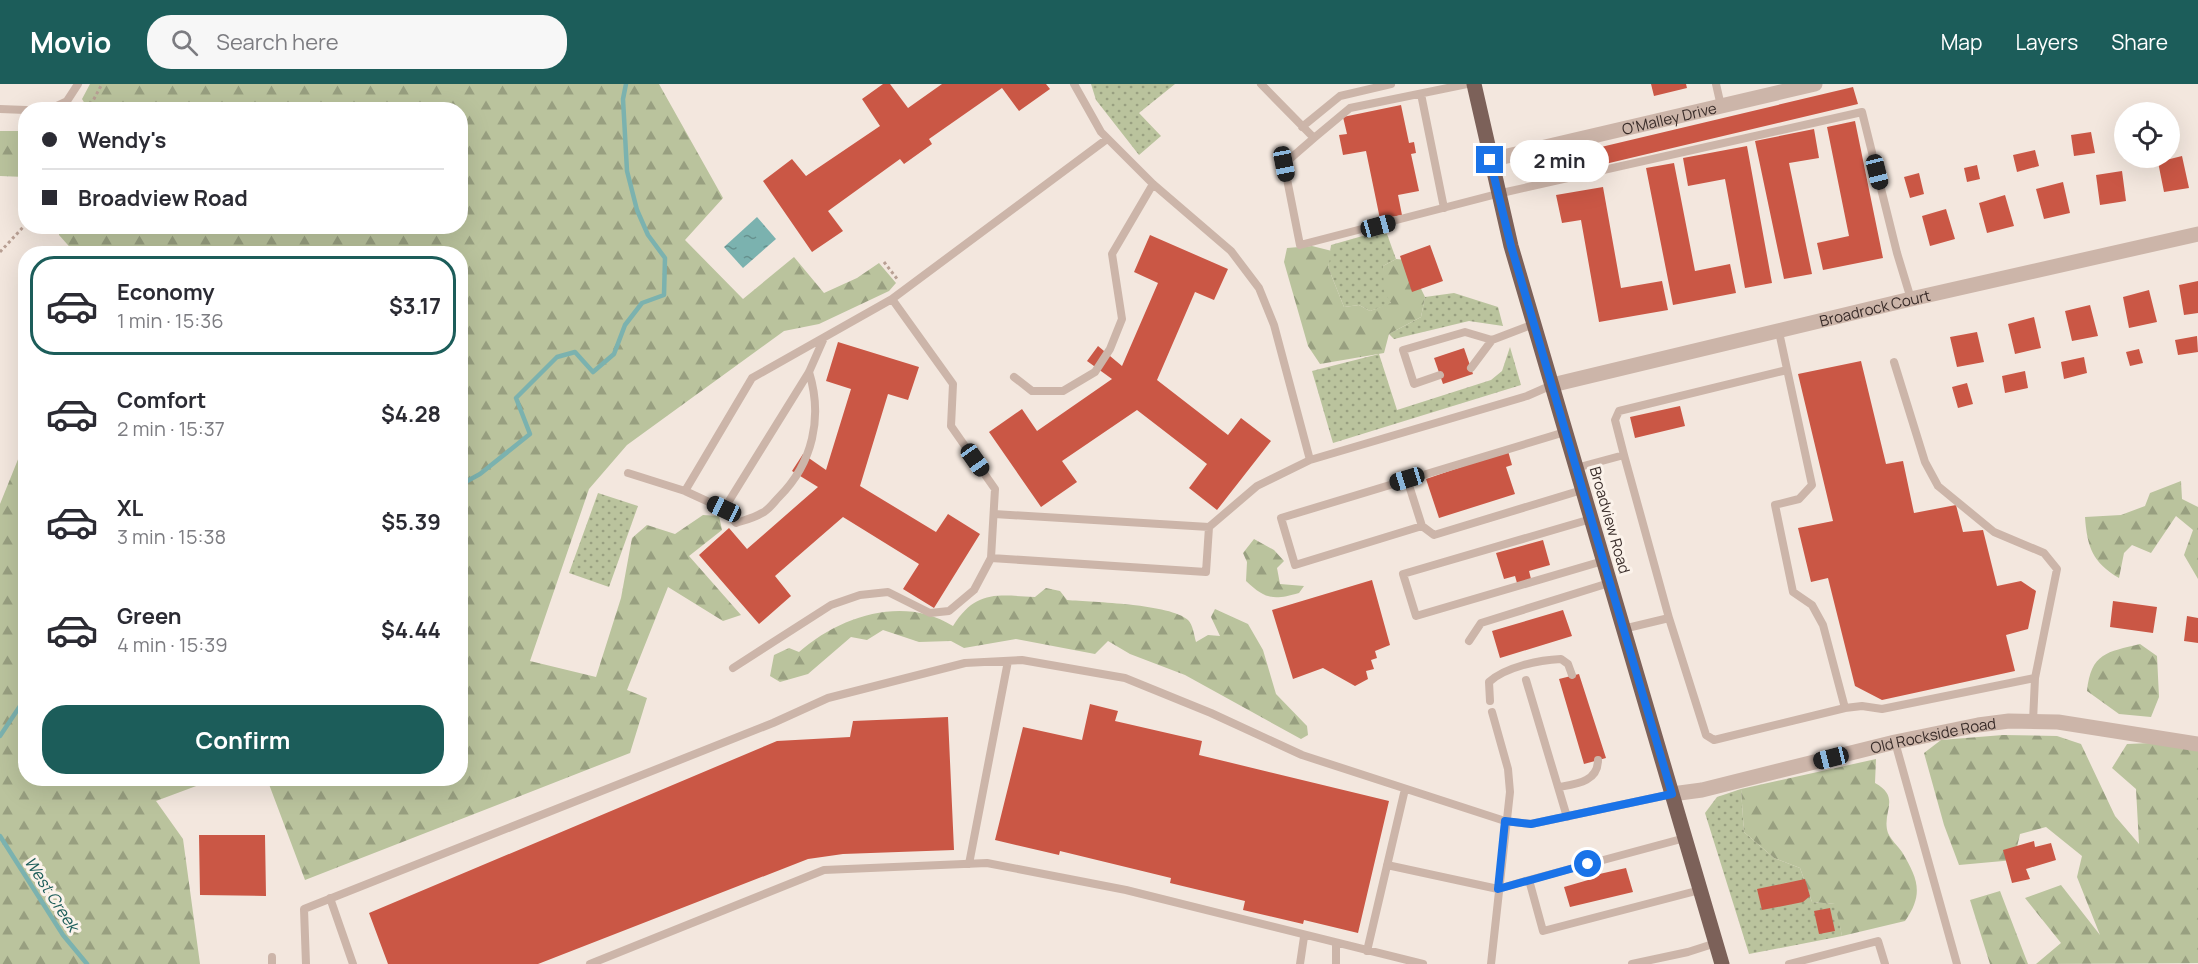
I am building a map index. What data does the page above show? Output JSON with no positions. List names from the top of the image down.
{
  "streets": {
    "main road": ["Broadview Road"],
    "street": ["O'Malley Drive", "Broadrock Court", "Old Rockside Road"]
  },
  "crossings": [
    ["O'Malley Drive", "Broadview Road"],
    ["Broadrock Court", "Broadview Road"],
    ["Broadview Road", "Old Rockside Road"]
  ],
  "water": ["West Creek"],
  "page": {
    "header": "Movio",
    "search": "Search here",
    "nav": ["Map", "Layers", "Share"],
    "banner": ["Wendy's", "Broadview Road"],
    "bubble": "2 min",
    "list": [
      {
        "name": "Economy",
        "note": "1 min · 15:36",
        "value": "$3.17"
      },
      {
        "name": "Comfort",
        "note": "2 min · 15:37",
        "value": "$4.28"
      },
      {
        "name": "XL",
        "note": "3 min · 15:38",
        "value": "$5.39"
      },
      {
        "name": "Green",
        "note": "4 min · 15:39",
        "value": "$4.44"
      }
    ],
    "buttons": "Confirm"
  }
}
